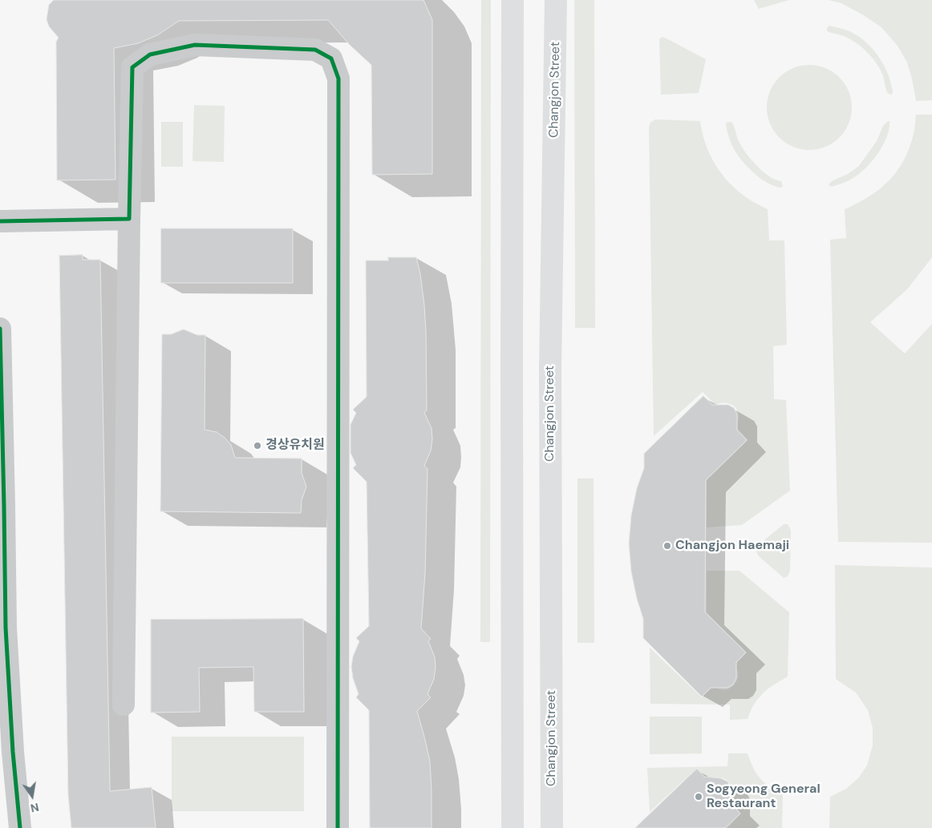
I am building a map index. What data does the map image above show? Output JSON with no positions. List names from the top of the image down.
{
  "streets": {
    "main road": ["Changjon Street"]
  },
  "places": ["경상유치원", "Changjon Haemaji", "Sogyeong General Restaurant"],
  "north": "bottom"
}
